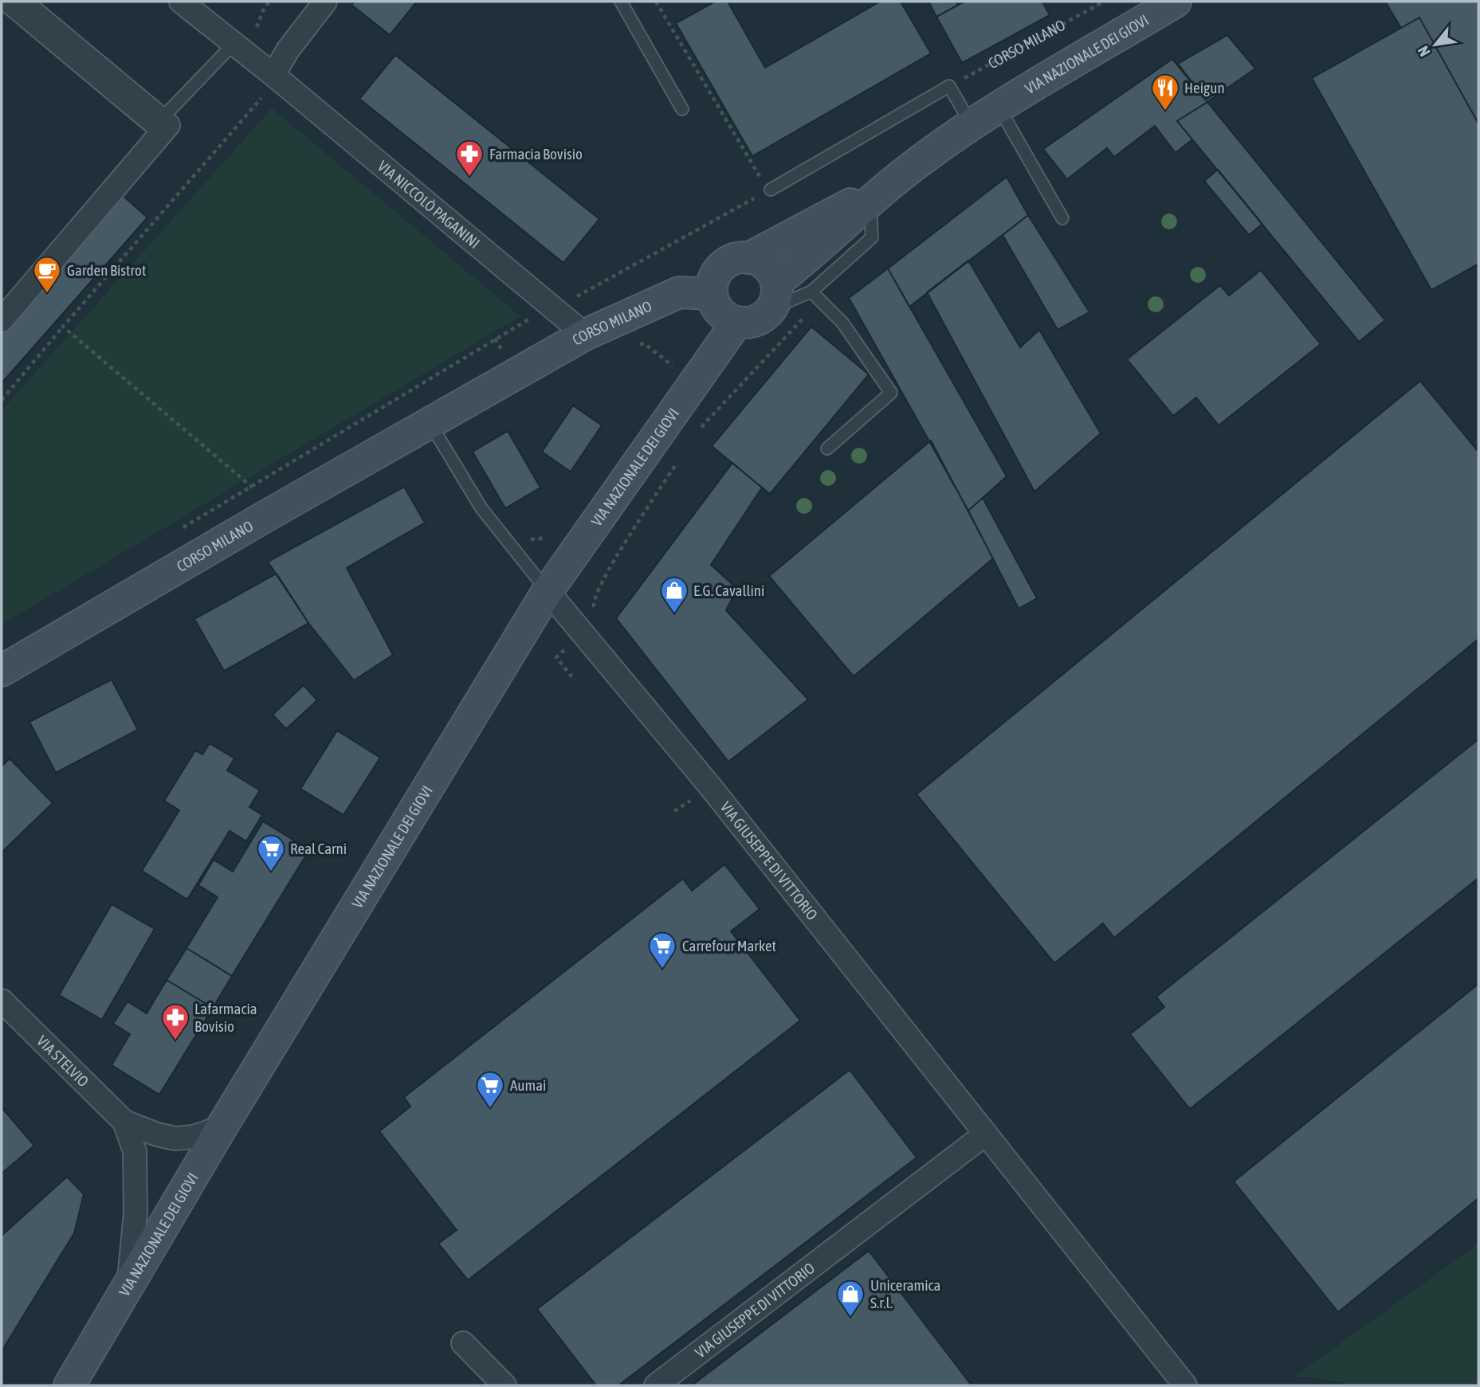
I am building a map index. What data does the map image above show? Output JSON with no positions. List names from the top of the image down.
{
  "streets": {
    "main road": ["CORSO MILANO", "VIA NAZIONALE DEI GIOVI"],
    "street": ["VIA NICCOLÒ PAGANINI", "VIA GIUSEPPE DI VITTORIO", "VIA STELVIO"]
  },
  "crossings": [
    ["CORSO MILANO", "VIA NAZIONALE DEI GIOVI"],
    ["CORSO MILANO", "VIA NICCOLÒ PAGANINI"],
    ["VIA NAZIONALE DEI GIOVI", "VIA GIUSEPPE DI VITTORIO"],
    ["VIA NAZIONALE DEI GIOVI", "VIA STELVIO"]
  ],
  "places": {
    "restaurant": ["Heigun"],
    "pharmacy": ["Farmacia Bovisio", "Lafarmacia Bovisio"],
    "cafe": ["Garden Bistrot"],
    "shop": ["E.G. Cavallini", "Uniceramica S.r.l."],
    "supermarket": ["Real Carni", "Carrefour Market", "Aumai"]
  },
  "north": "bottom left"
}
